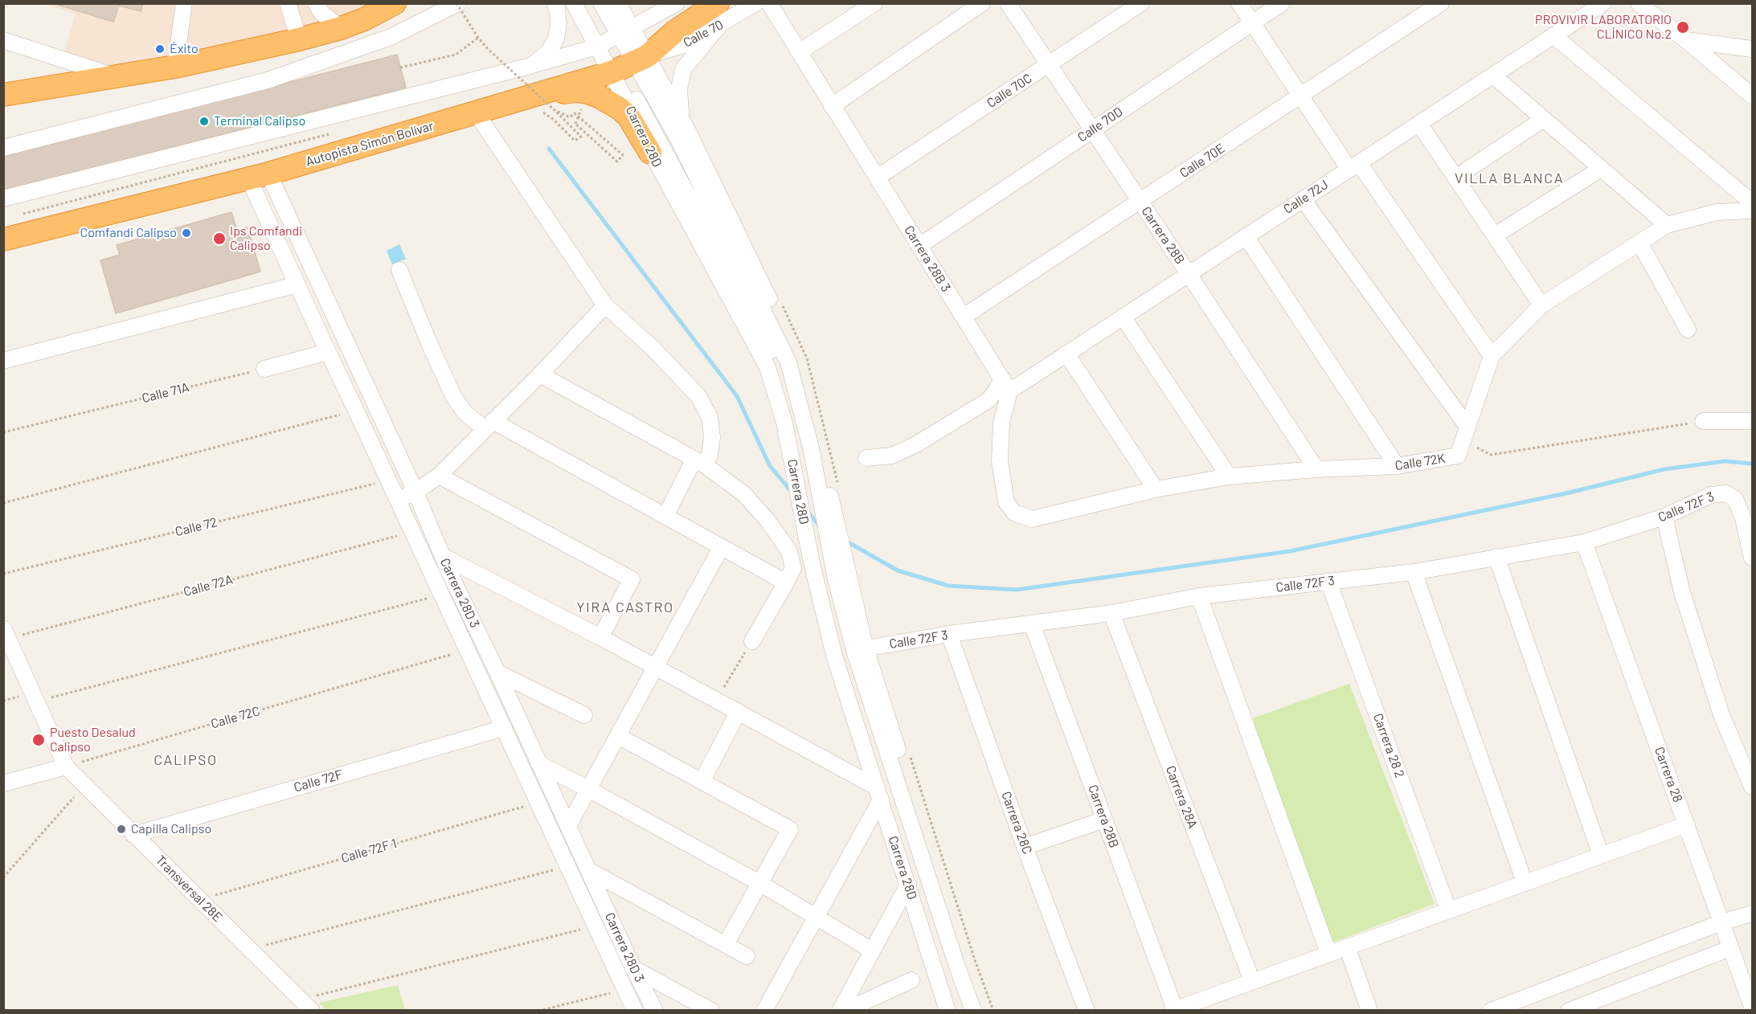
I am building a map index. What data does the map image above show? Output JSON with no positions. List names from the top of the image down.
{
  "streets": {
    "highway": ["Autopista Simón Bolívar"],
    "street": [
      "Calle 70",
      "Calle 70C",
      "Calle 70D",
      "Carrera 28D",
      "Calle 70E",
      "Calle 72J",
      "Carrera 28B",
      "Carrera 28B 3",
      "Calle 72K",
      "Calle 72F 3",
      "Carrera 28D 3",
      "Carrera 28 2",
      "Carrera 28",
      "Calle 72F",
      "Carrera 28A",
      "Carrera 28C",
      "Transversal 28E"
    ],
    "path": [
      "Calle 71A",
      "Calle 72",
      "Calle 72A",
      "Calle 72C",
      "Calle 72F 1"
    ]
  },
  "crossings": [
    ["Calle 70", "Carrera 28D"],
    ["Calle 70", "Autopista Simón Bolívar"],
    ["Calle 70C", "Carrera 28B"],
    ["Calle 70C", "Carrera 28B 3"],
    ["Calle 70D", "Carrera 28B"],
    ["Calle 70D", "Carrera 28B 3"],
    ["Carrera 28D", "Autopista Simón Bolívar"],
    ["Carrera 28D", "Calle 72F 3"],
    ["Autopista Simón Bolívar", "Carrera 28D 3"],
    ["Calle 70E", "Carrera 28B"],
    ["Calle 70E", "Carrera 28B 3"],
    ["Calle 72J", "Carrera 28B"],
    ["Calle 72J", "Carrera 28B 3"],
    ["Calle 72J", "Calle 72K"],
    ["Carrera 28B", "Calle 72K"],
    ["Carrera 28B", "Calle 72F 3"],
    ["Carrera 28B 3", "Calle 72K"],
    ["Calle 72F 3", "Carrera 28 2"],
    ["Calle 72F 3", "Carrera 28"],
    ["Calle 72F 3", "Carrera 28A"],
    ["Calle 72F 3", "Carrera 28C"],
    ["Calle 72", "Carrera 28D 3"],
    ["Calle 72A", "Carrera 28D 3"],
    ["Calle 72A", "Transversal 28E"],
    ["Carrera 28D 3", "Calle 72C"],
    ["Carrera 28D 3", "Calle 72F"],
    ["Carrera 28D 3", "Calle 72F 1"],
    ["Calle 72C", "Transversal 28E"],
    ["Calle 72F", "Transversal 28E"],
    ["Calle 72F 1", "Transversal 28E"]
  ],
  "districts": ["VILLA BLANCA", "YIRA CASTRO", "CALIPSO"],
  "places": [
    "PROVIVIR LABORATORIO CLÍNICO No.2",
    "Éxito",
    "Terminal Calipso",
    "Comfandi Calipso",
    "Ips Comfandi Calipso",
    "Puesto Desalud Calipso",
    "Capilla Calipso"
  ]
}
